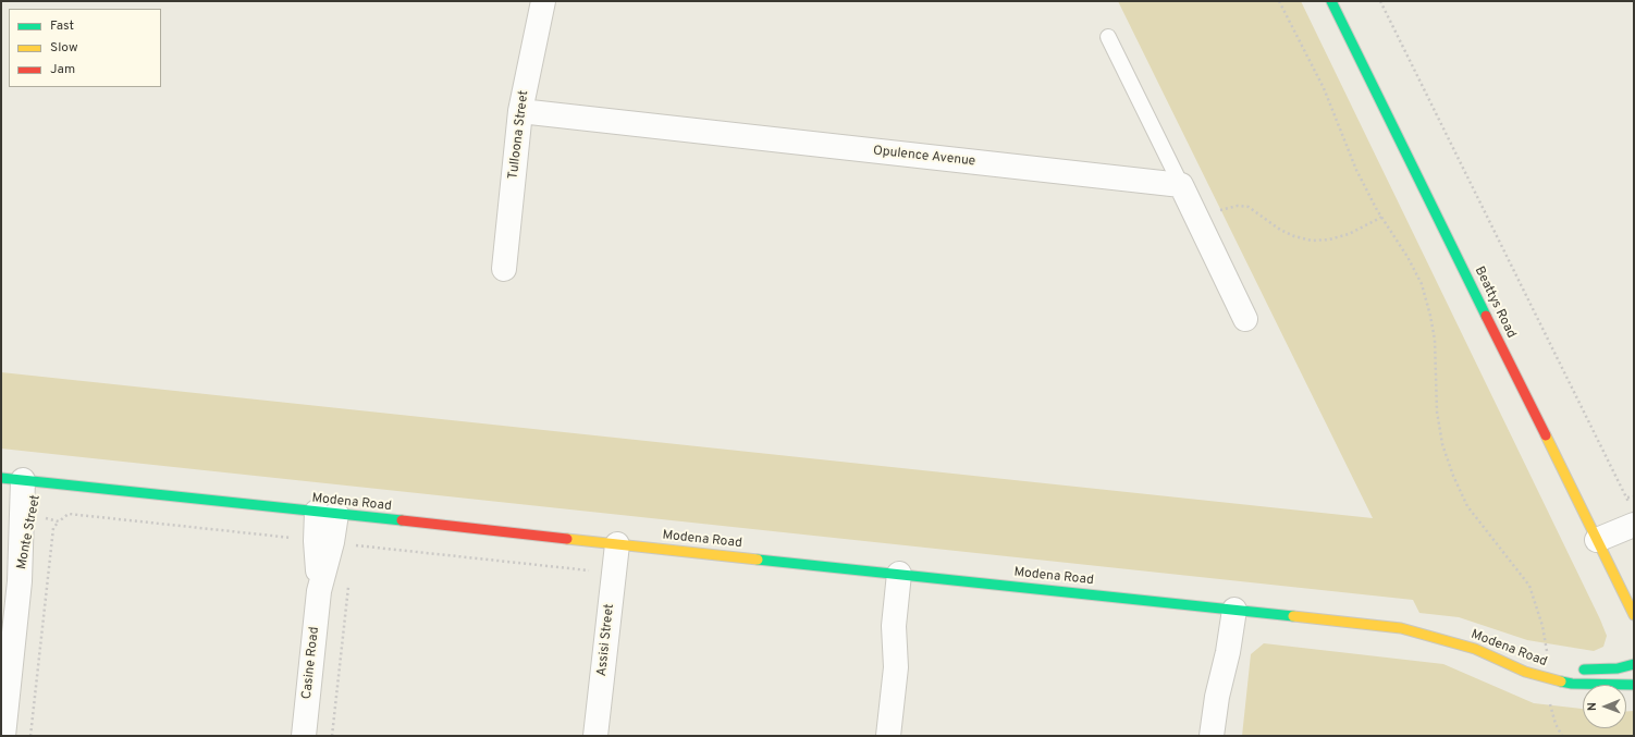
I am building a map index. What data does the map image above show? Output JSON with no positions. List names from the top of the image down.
{
  "streets": {
    "street": [
      "Tulloona Street",
      "Opulence Avenue",
      "Beattys Road",
      "Modena Road",
      "Monte Street",
      "Assisi Street",
      "Casine Road"
    ]
  },
  "crossings": [
    ["Tulloona Street", "Opulence Avenue"],
    ["Modena Road", "Monte Street"],
    ["Modena Road", "Assisi Street"],
    ["Modena Road", "Casine Road"]
  ],
  "legend": ["Fast", "Slow", "Jam"],
  "north": "left"
}
